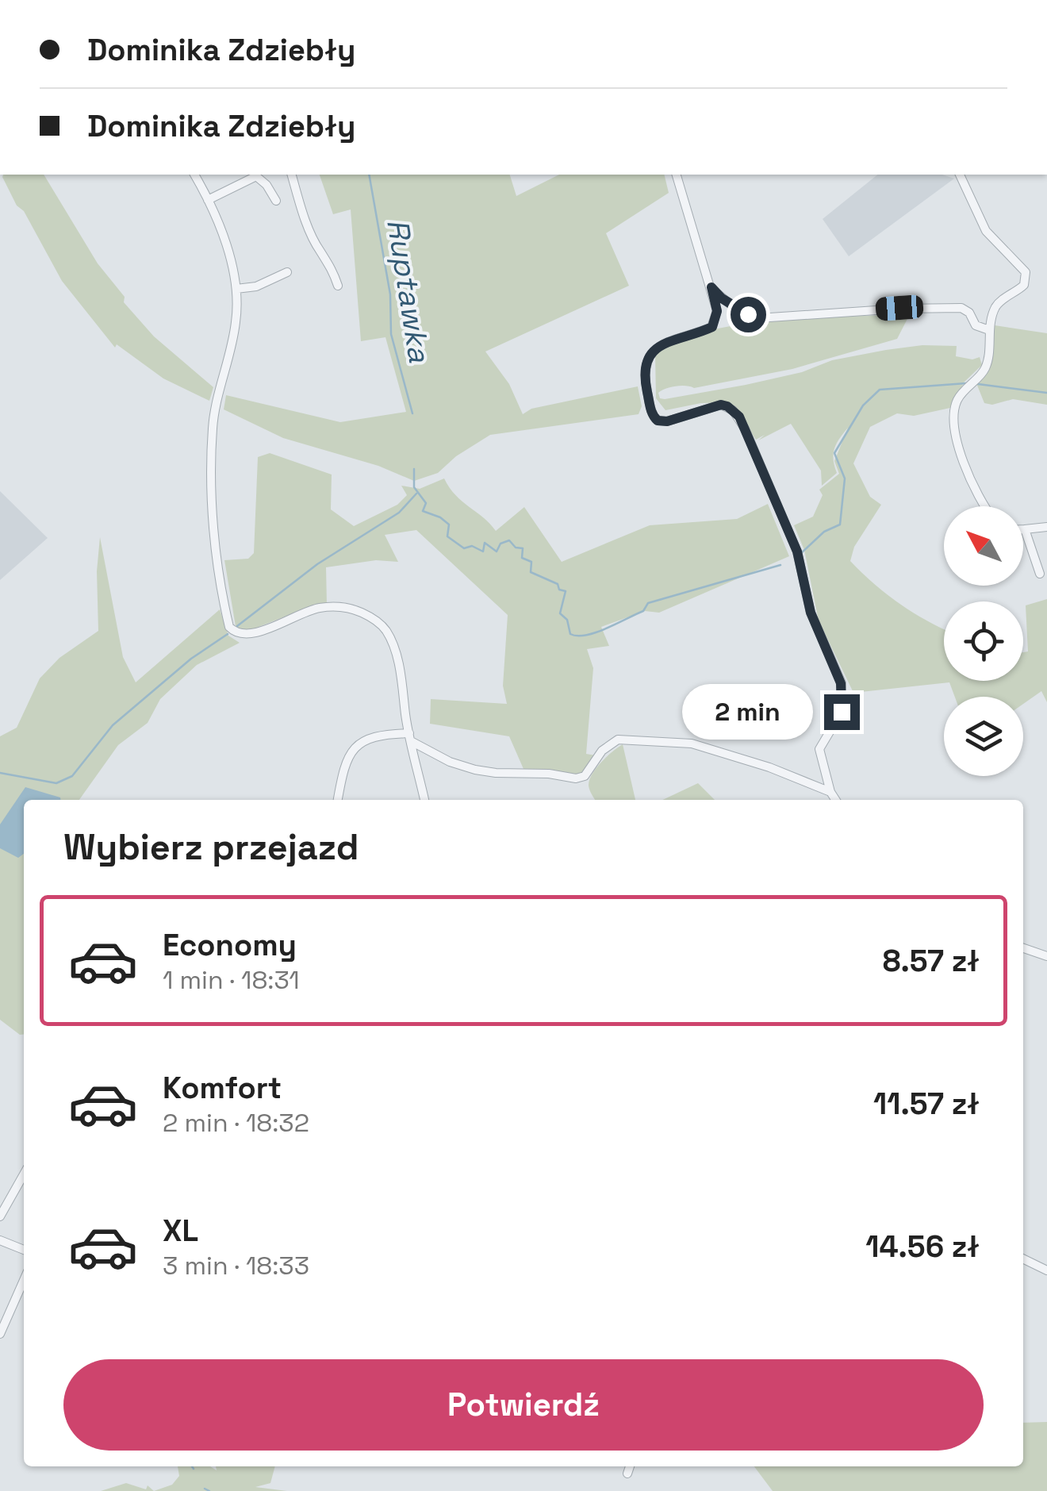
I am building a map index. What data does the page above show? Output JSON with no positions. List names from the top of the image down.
{
  "water": ["Ruptawka"],
  "north": "top left",
  "page": {
    "banner": ["Dominika Zdziebły", "Dominika Zdziebły"],
    "bubble": "2 min",
    "heading": "Wybierz przejazd",
    "list": [
      {
        "name": "Economy",
        "note": "1 min · 18:31",
        "value": "8.57 zł"
      },
      {
        "name": "Komfort",
        "note": "2 min · 18:32",
        "value": "11.57 zł"
      },
      {
        "name": "XL",
        "note": "3 min · 18:33",
        "value": "14.56 zł"
      }
    ],
    "buttons": "Potwierdź"
  }
}
